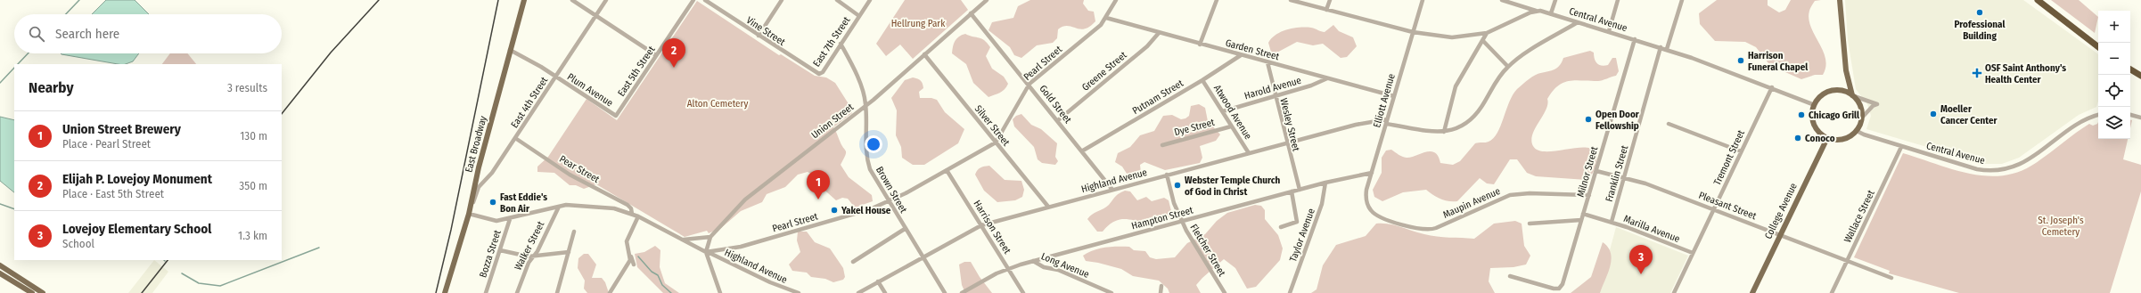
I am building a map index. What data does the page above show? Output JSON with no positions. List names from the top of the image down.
{
  "streets": {
    "main road": ["East Broadway", "College Avenue"],
    "street": [
      "Central Avenue",
      "Vine Street",
      "East 7th Street",
      "Garden Street",
      "Pearl Street",
      "East 5th Street",
      "Greene Street",
      "Harold Avenue",
      "Plum Avenue",
      "Putnam Street",
      "Elliott Avenue",
      "East 4th Street",
      "Gold Street",
      "Atwood Avenue",
      "Union Street",
      "Wesley Street",
      "Silver Street",
      "Dye Street",
      "Tremont Street",
      "Pear Street",
      "Milnor Street",
      "Franklin Street",
      "Highland Avenue",
      "Brown Street",
      "Maupin Avenue",
      "Pleasant Street",
      "Wallace Street",
      "Hampton Street",
      "Harrison Street",
      "Marilla Avenue",
      "Taylor Avenue",
      "Walker Street",
      "Fletcher Street",
      "Bozza Street",
      "Long Avenue"
    ]
  },
  "crossings": [
    ["Central Avenue", "Tremont Street"],
    ["Central Avenue", "Milnor Street"],
    ["Central Avenue", "Franklin Street"],
    ["Central Avenue", "Highland Avenue"],
    ["Central Avenue", "College Avenue"],
    ["Central Avenue", "Wallace Street"],
    ["Vine Street", "East 7th Street"],
    ["East 7th Street", "Brown Street"],
    ["Garden Street", "Pearl Street"],
    ["Garden Street", "Greene Street"],
    ["Garden Street", "Harold Avenue"],
    ["Garden Street", "Putnam Street"],
    ["Garden Street", "Elliott Avenue"],
    ["Garden Street", "Wesley Street"],
    ["Pearl Street", "Gold Street"],
    ["Pearl Street", "Silver Street"],
    ["Pearl Street", "Highland Avenue"],
    ["Pearl Street", "Brown Street"],
    ["Pearl Street", "Harrison Street"],
    ["East 5th Street", "Plum Avenue"],
    ["Greene Street", "Gold Street"],
    ["Harold Avenue", "Atwood Avenue"],
    ["Harold Avenue", "Wesley Street"],
    ["Plum Avenue", "East 4th Street"],
    ["Plum Avenue", "East Broadway"],
    ["Putnam Street", "Gold Street"],
    ["Putnam Street", "Atwood Avenue"],
    ["Elliott Avenue", "Highland Avenue"],
    ["Elliott Avenue", "Maupin Avenue"],
    ["Elliott Avenue", "Hampton Street"],
    ["East 4th Street", "East Broadway"],
    ["East 4th Street", "Pear Street"],
    ["Gold Street", "Union Street"],
    ["Gold Street", "Highland Avenue"],
    ["Atwood Avenue", "Dye Street"],
    ["Atwood Avenue", "Highland Avenue"],
    ["Union Street", "Silver Street"],
    ["Union Street", "Brown Street"],
    ["Wesley Street", "Highland Avenue"],
    ["Wesley Street", "Hampton Street"],
    ["Silver Street", "Highland Avenue"],
    ["Tremont Street", "Pleasant Street"],
    ["Tremont Street", "Marilla Avenue"],
    ["Milnor Street", "Maupin Avenue"],
    ["Milnor Street", "Pleasant Street"],
    ["Milnor Street", "Marilla Avenue"],
    ["Franklin Street", "Pleasant Street"],
    ["Franklin Street", "Marilla Avenue"],
    ["Highland Avenue", "Brown Street"],
    ["Highland Avenue", "Harrison Street"],
    ["Highland Avenue", "Fletcher Street"],
    ["Pleasant Street", "College Avenue"],
    ["Pleasant Street", "Wallace Street"],
    ["Hampton Street", "Harrison Street"],
    ["Hampton Street", "Taylor Avenue"],
    ["Hampton Street", "Fletcher Street"],
    ["Hampton Street", "Long Avenue"]
  ],
  "parks": ["Hellrung Park", "Alton Cemetery", "St. Joseph's Cemetery"],
  "places": {
    "other": [
      "Professional Building",
      "Harrison Funeral Chapel",
      "Moeller Cancer Center",
      "Chicago Grill",
      "Open Door Fellowship",
      "Conoco",
      "Webster Temple Church of God in Christ",
      "Fast Eddie's Bon Air",
      "Yakel House"
    ],
    "health": ["OSF Saint Anthony's Health Center"]
  },
  "page": {
    "map_buttons": ["+", "−"],
    "search": "Search here",
    "pins": ["2", "1", "3"],
    "heading": ["Nearby", "3 results"],
    "list": [
      {
        "mark": "1",
        "name": "Union Street Brewery",
        "note": "Place · Pearl Street",
        "value": "130 m"
      },
      {
        "mark": "2",
        "name": "Elijah P. Lovejoy Monument",
        "note": "Place · East 5th Street",
        "value": "350 m"
      },
      {
        "mark": "3",
        "name": "Lovejoy Elementary School",
        "note": "School",
        "value": "1.3 km"
      }
    ]
  }
}
